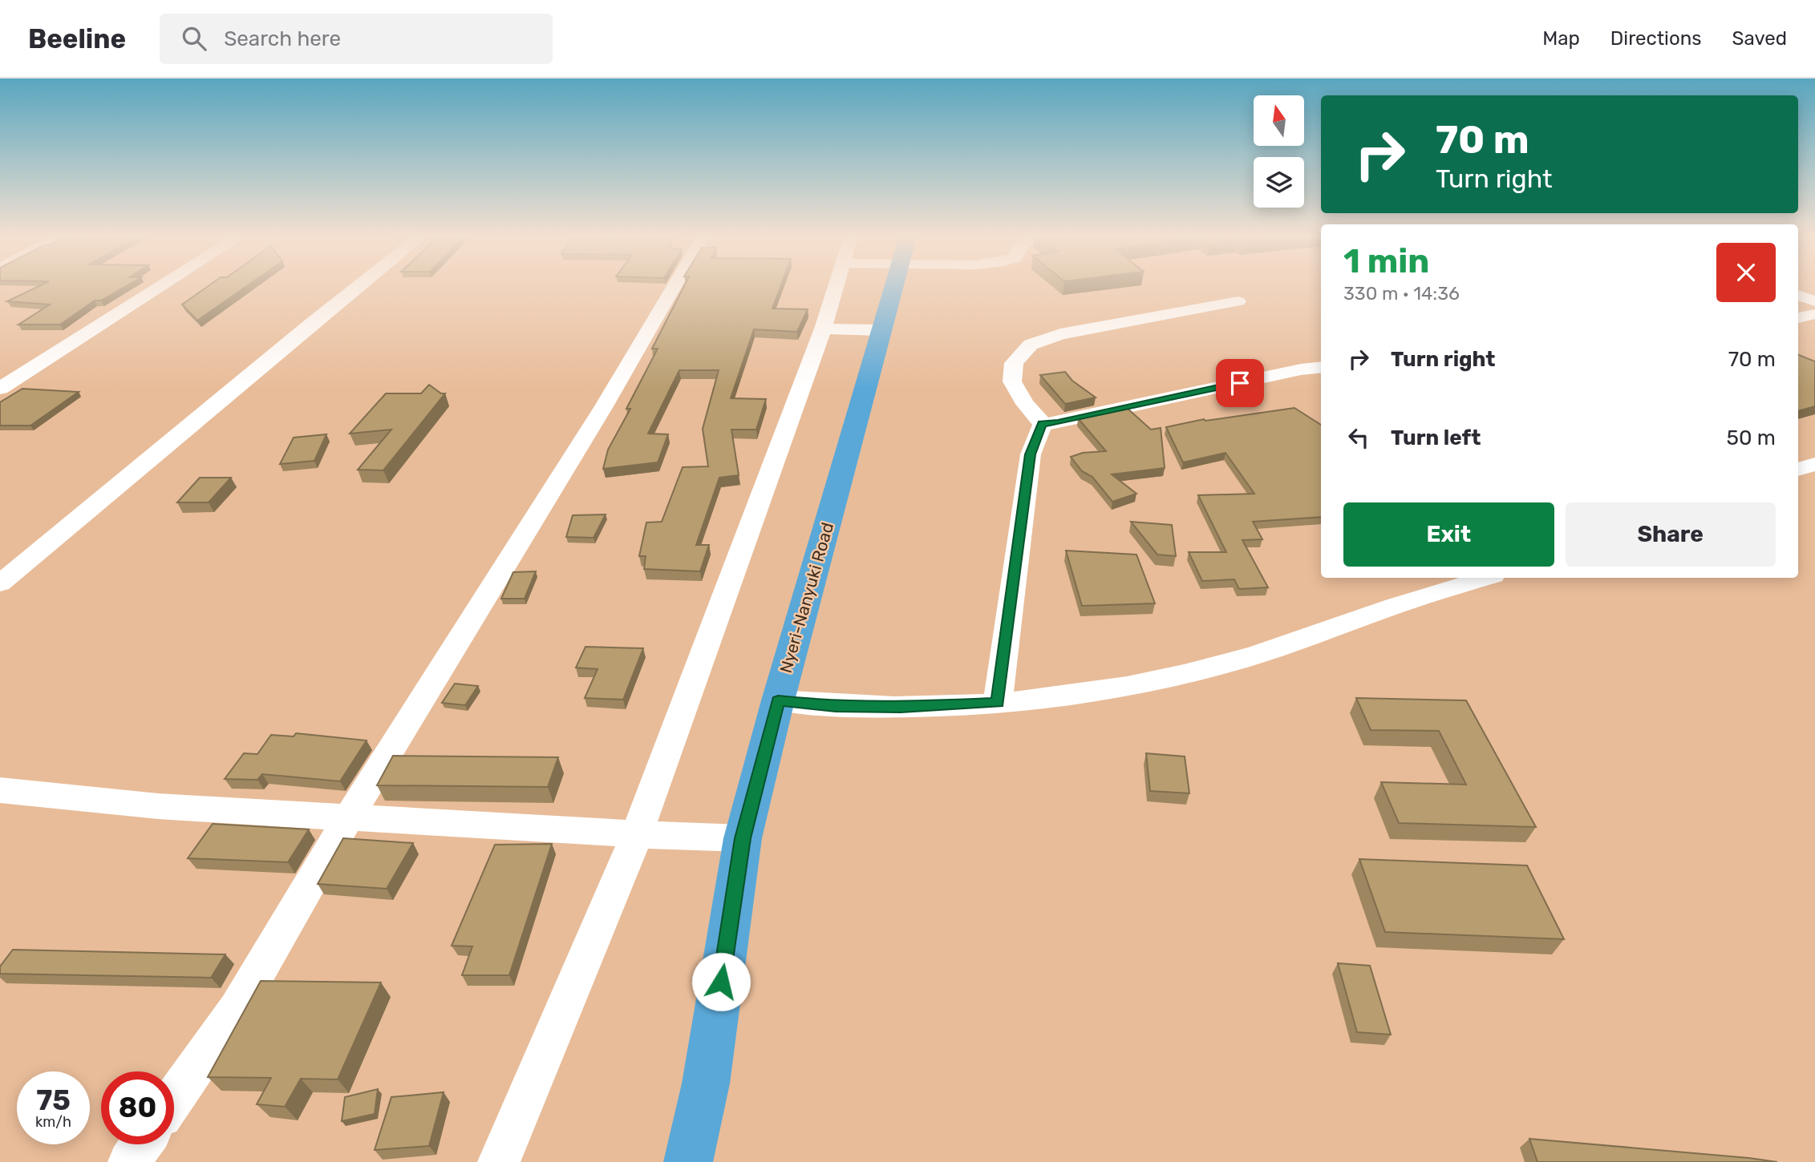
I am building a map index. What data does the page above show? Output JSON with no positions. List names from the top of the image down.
{
  "streets": {
    "highway": ["Nyeri-Nanyuki Road"]
  },
  "north": "top",
  "page": {
    "header": "Beeline",
    "search": "Search here",
    "nav": ["Map", "Directions", "Saved"],
    "turn": ["70 m", "Turn right"],
    "heading": ["1 min", "330 m · 14:36"],
    "list": [
      {
        "name": "Turn right",
        "value": "70 m"
      },
      {
        "name": "Turn left",
        "value": "50 m"
      }
    ],
    "buttons": ["Exit", "Share"],
    "speed": "75 km/h",
    "limit": "80"
  }
}
